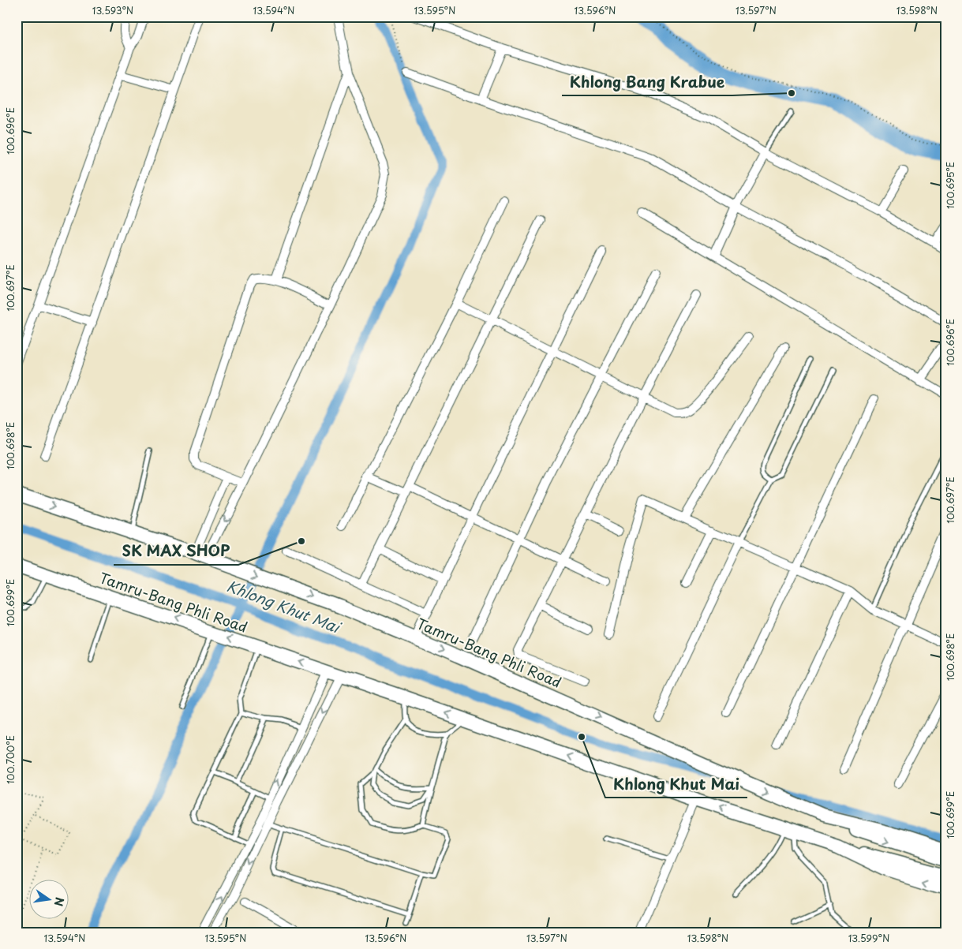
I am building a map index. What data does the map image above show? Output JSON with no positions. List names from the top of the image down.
{
  "streets": {
    "main road": ["Tamru-Bang Phli Road"]
  },
  "water": ["Khlong Khut Mai"],
  "places": ["Khlong Bang Krabue", "SK MAX SHOP", "Khlong Khut Mai"],
  "north": "right",
  "coordinates": [
    "13.593°N",
    "13.594°N",
    "13.595°N",
    "13.596°N",
    "13.597°N",
    "13.598°N",
    "100.696°E",
    "100.695°E",
    "100.697°E",
    "100.698°E",
    "100.699°E",
    "100.700°E",
    "13.599°N"
  ]
}
